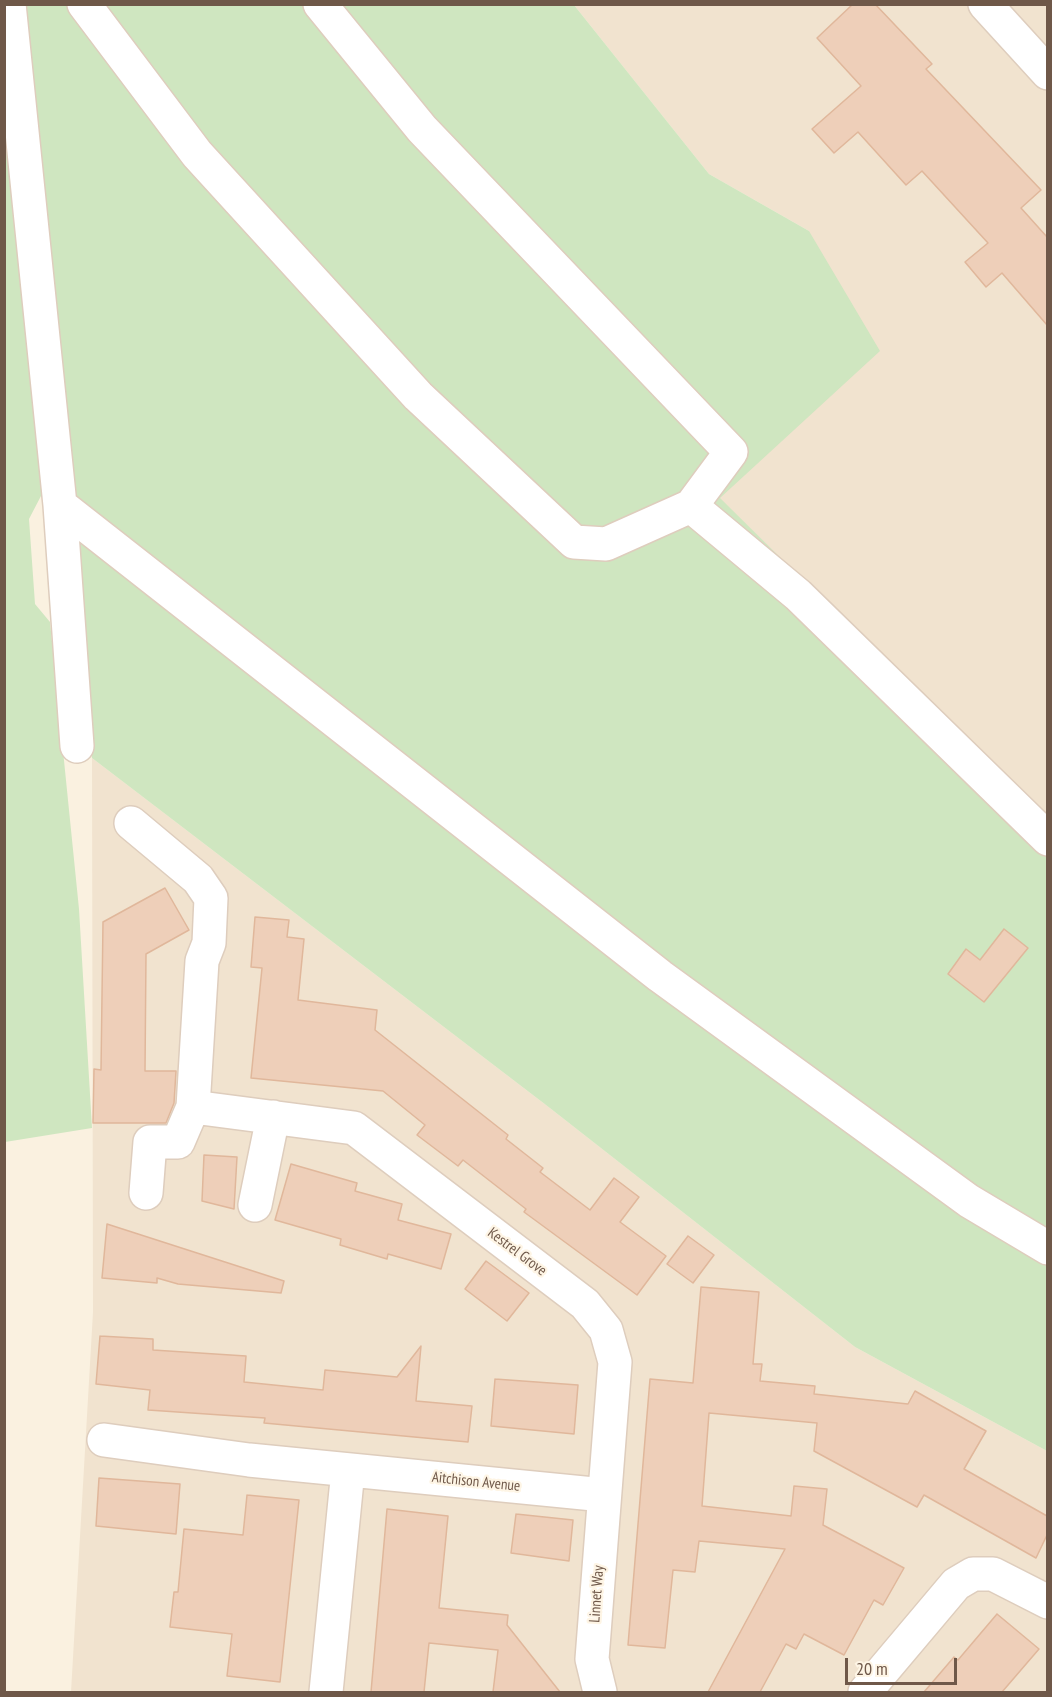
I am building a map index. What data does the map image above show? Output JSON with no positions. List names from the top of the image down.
{
  "streets": {
    "street": ["Kestrel Grove", "Aitchison Avenue", "Linnet Way"]
  },
  "crossings": [
    ["Kestrel Grove", "Aitchison Avenue"],
    ["Kestrel Grove", "Linnet Way"],
    ["Aitchison Avenue", "Linnet Way"]
  ],
  "scale_bar": "20 m"
}
